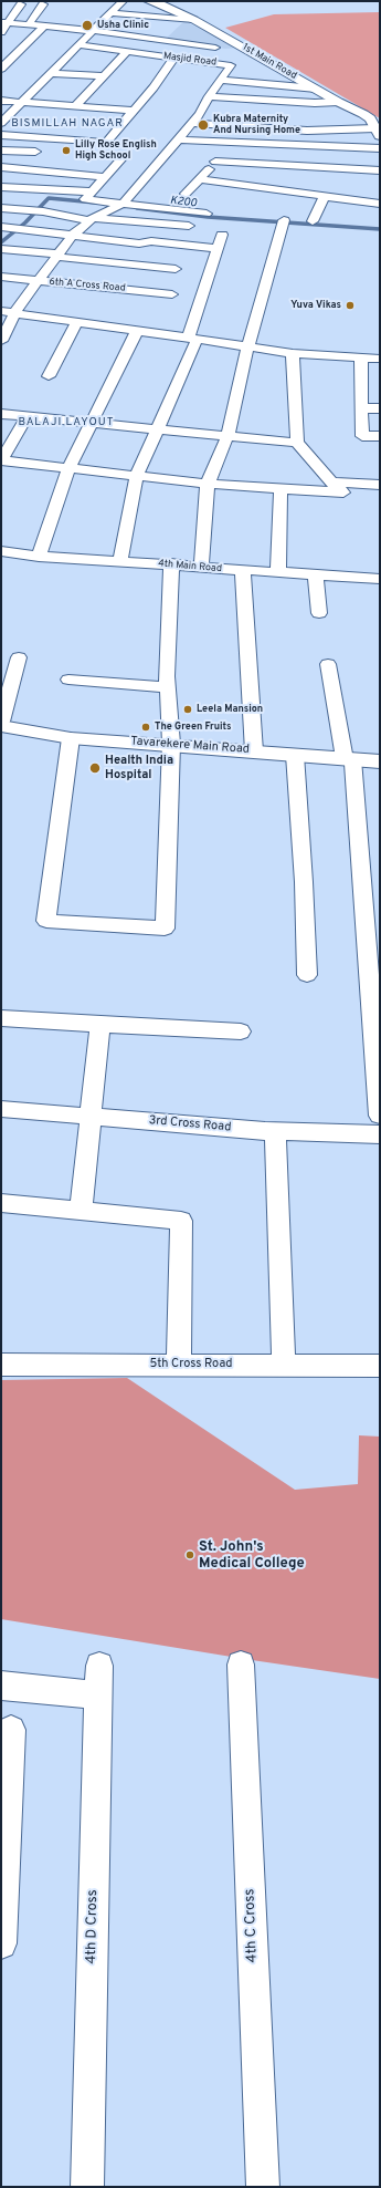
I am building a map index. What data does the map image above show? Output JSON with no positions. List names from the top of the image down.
{
  "streets": {
    "street": [
      "Masjid Road",
      "1st Main Road",
      "6th A Cross Road",
      "4th Main Road",
      "Tavarekere Main Road",
      "3rd Cross Road",
      "5th Cross Road",
      "4th C Cross",
      "4th D Cross"
    ]
  },
  "districts": ["BISMILLAH NAGAR", "BALAJI LAYOUT"],
  "water": ["K200"],
  "places": [
    "Usha Clinic",
    "Kubra Maternity And Nursing Home",
    "Lilly Rose English High School",
    "Yuva Vikas",
    "Leela Mansion",
    "The Green Fruits",
    "Health India Hospital",
    "St. John's Medical College"
  ]
}
